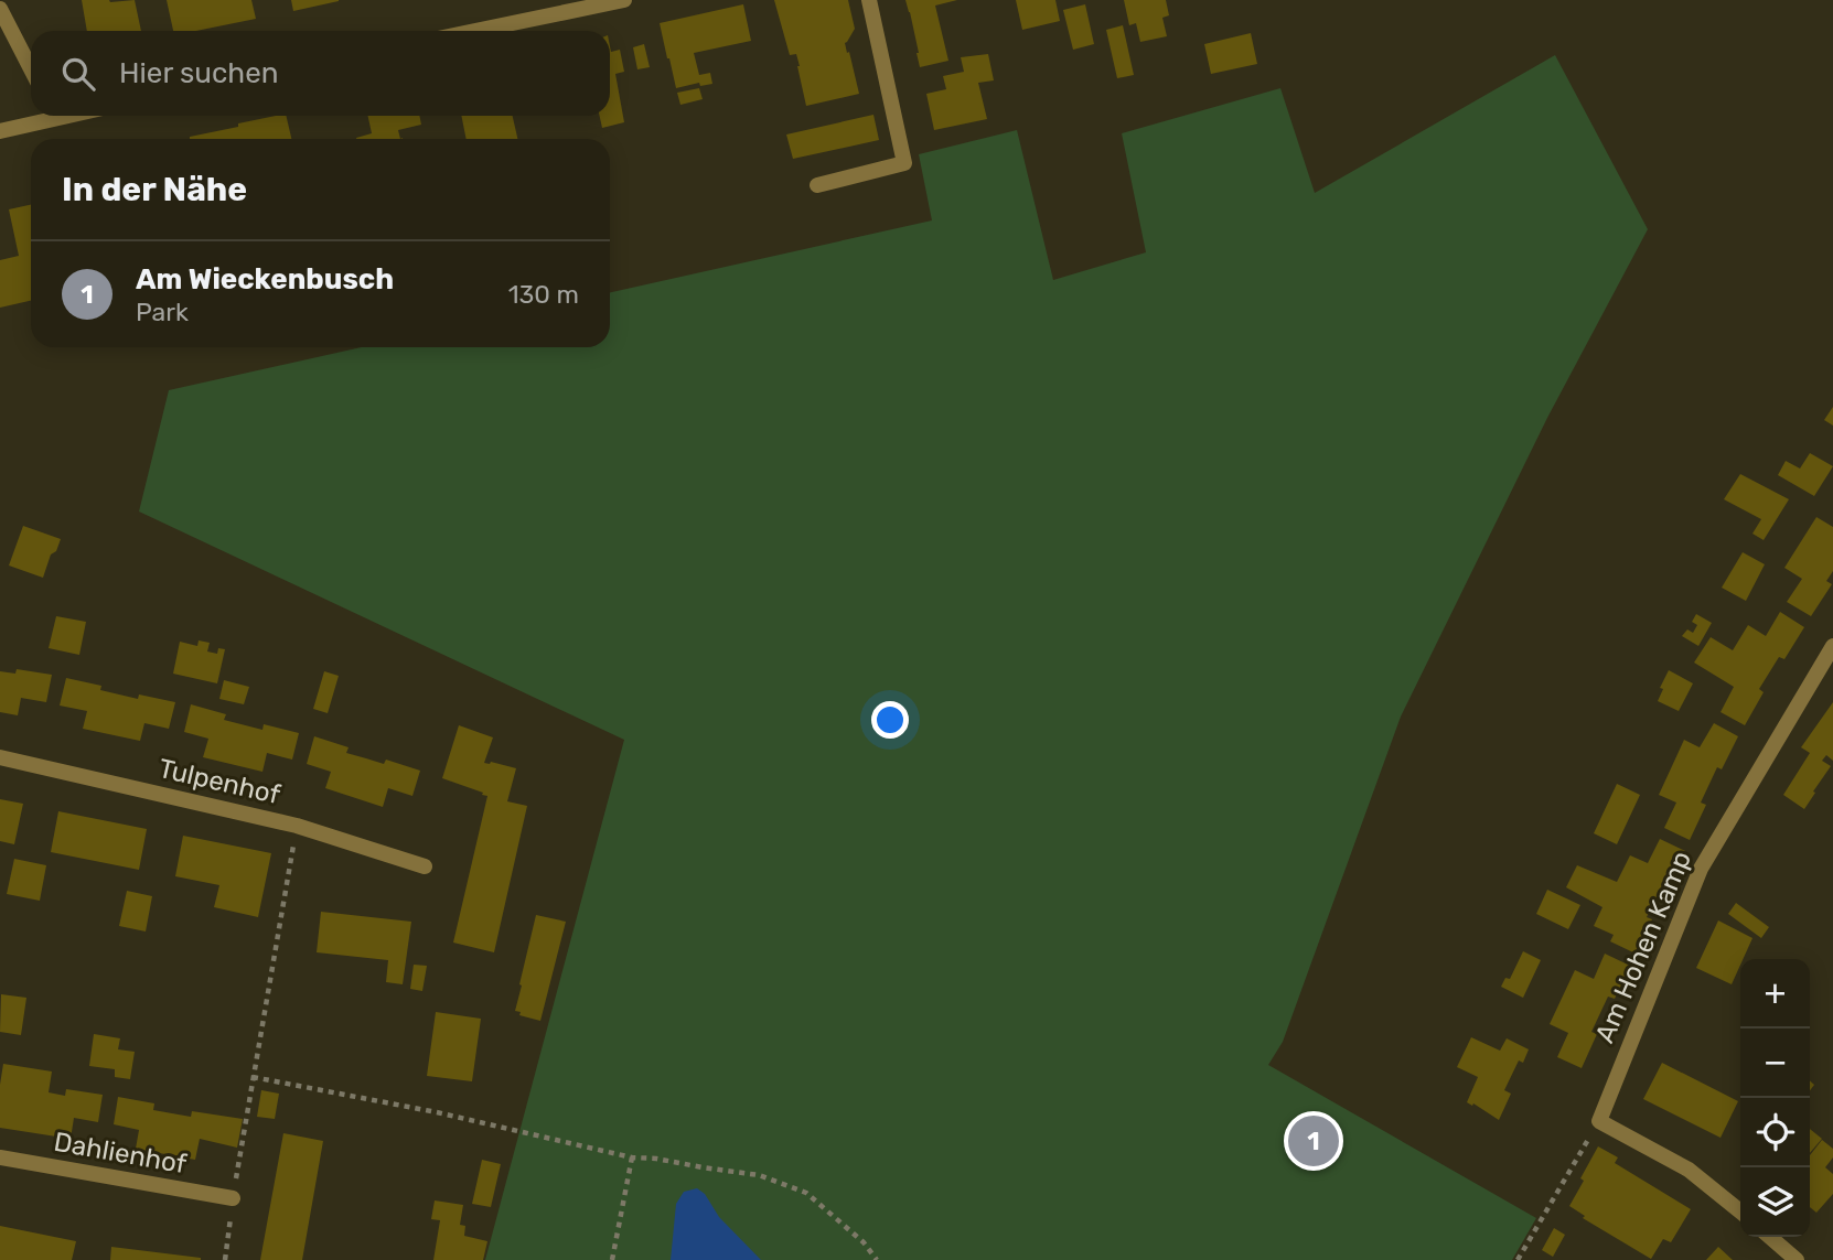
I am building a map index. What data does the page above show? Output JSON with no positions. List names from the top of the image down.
{
  "streets": {
    "street": ["Tulpenhof", "Am Hohen Kamp", "Dahlienhof"]
  },
  "page": {
    "search": "Hier suchen",
    "heading": "In der Nähe",
    "list": [
      {
        "mark": "1",
        "name": "Am Wieckenbusch",
        "note": "Park",
        "value": "130 m"
      }
    ],
    "map_buttons": ["+", "−"],
    "pins": "1"
  }
}
